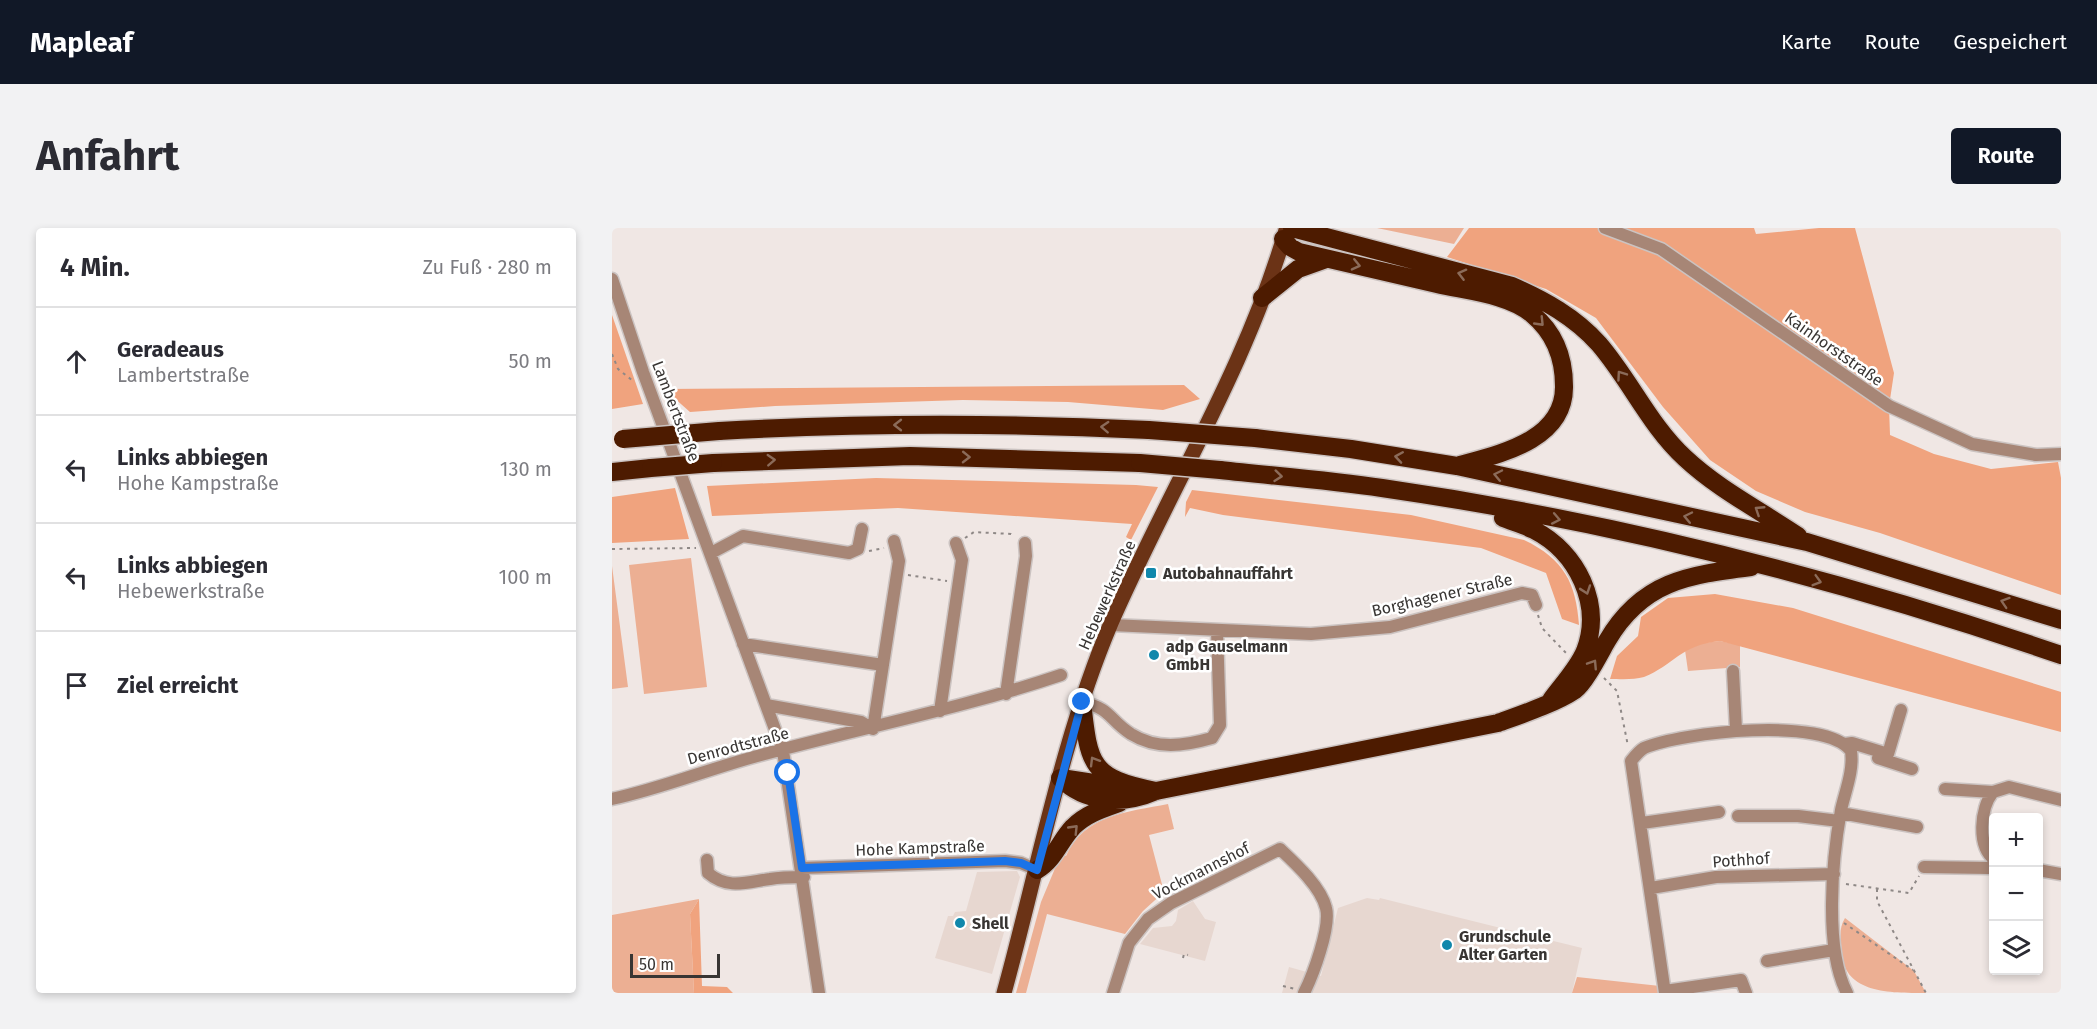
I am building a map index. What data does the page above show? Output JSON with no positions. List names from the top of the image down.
{
  "streets": {
    "main road": ["Hebewerkstraße"],
    "street": [
      "Kainhorststraße",
      "Lambertstraße",
      "Borghagener Straße",
      "Denrodtstraße",
      "Hohe Kampstraße",
      "Pothhof",
      "Vockmannshof"
    ]
  },
  "crossings": [
    ["Lambertstraße", "Denrodtstraße"],
    ["Lambertstraße", "Hohe Kampstraße"],
    ["Hebewerkstraße", "Borghagener Straße"],
    ["Hebewerkstraße", "Hohe Kampstraße"]
  ],
  "places": {
    "transit": ["Autobahnauffahrt"],
    "other": ["adp Gauselmann GmbH", "Shell", "Grundschule Alter Garten"]
  },
  "scale_bar": "50 m",
  "page": {
    "header": "Mapleaf",
    "nav": ["Karte", "Route", "Gespeichert"],
    "buttons": "Route",
    "title": "Anfahrt",
    "heading": ["4 Min.", "Zu Fuß · 280 m"],
    "list": [
      ["Geradeaus", "Lambertstraße", "50 m"],
      ["Links abbiegen", "Hohe Kampstraße", "130 m"],
      ["Links abbiegen", "Hebewerkstraße", "100 m"],
      "Ziel erreicht"
    ],
    "map_buttons": ["+", "−"],
    "scale": "50 m"
  }
}
